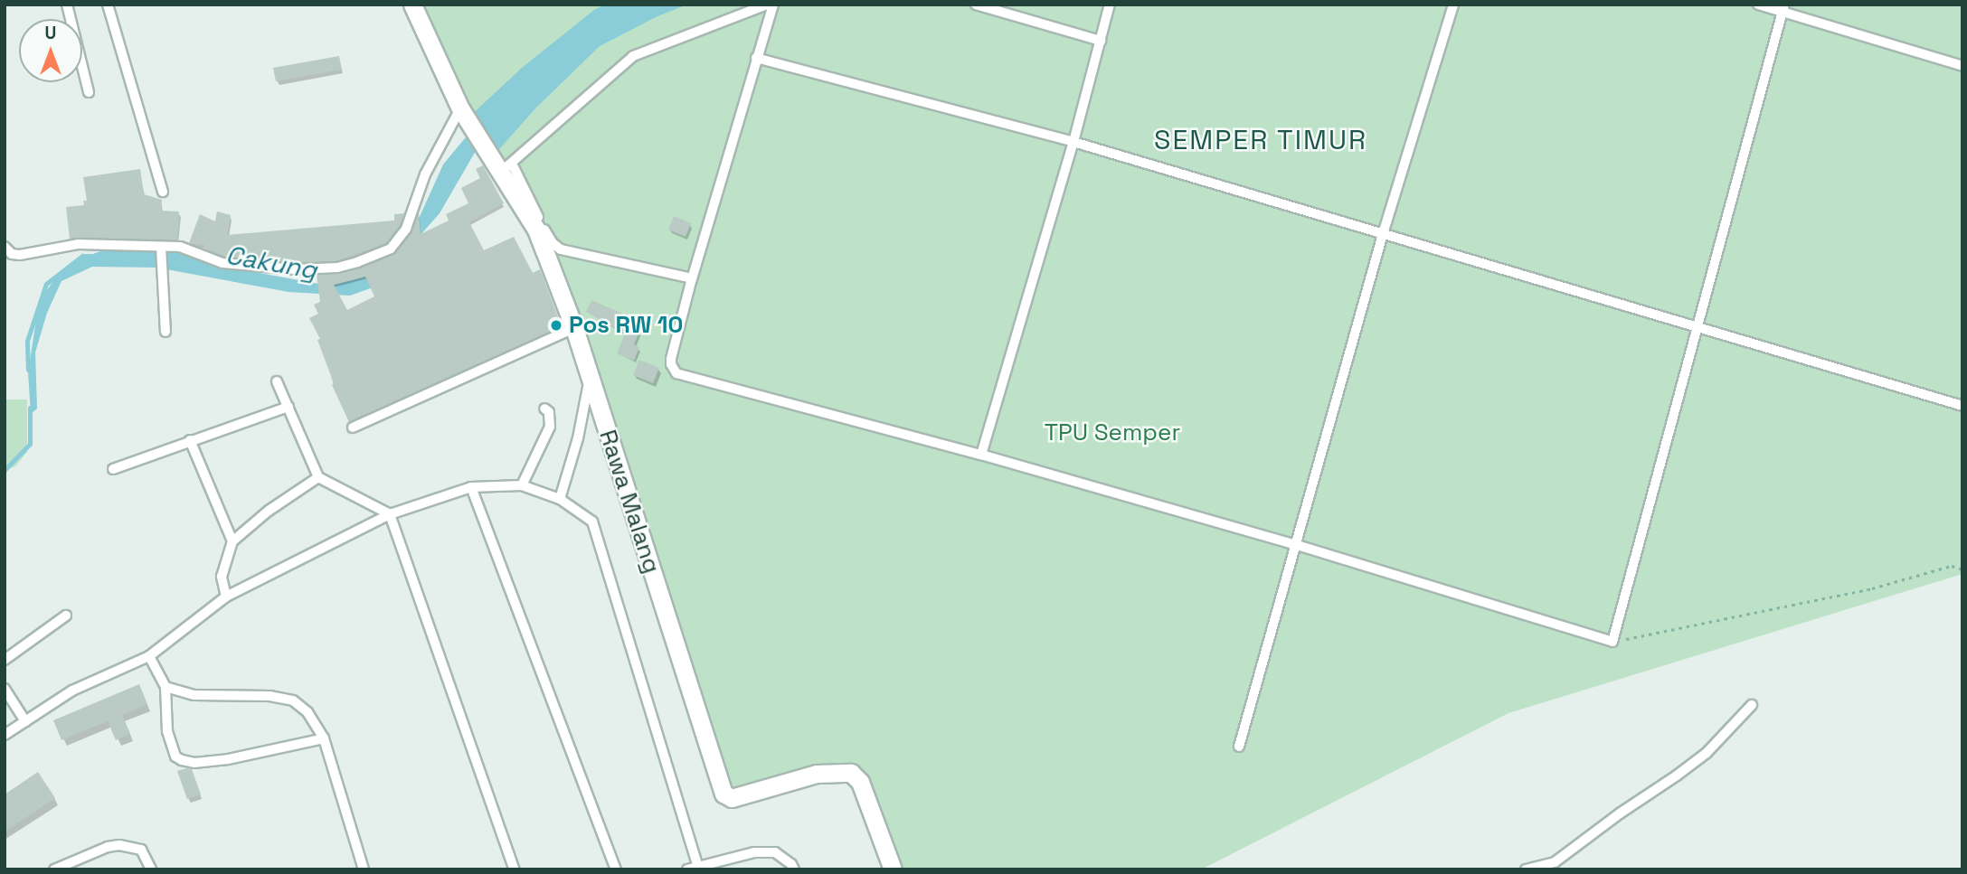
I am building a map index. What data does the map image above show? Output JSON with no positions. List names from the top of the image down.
{
  "streets": {
    "street": ["Rawa Malang"]
  },
  "districts": ["SEMPER TIMUR"],
  "water": ["Cakung"],
  "parks": ["TPU Semper"],
  "places": ["Pos RW 10"],
  "north": "top"
}
